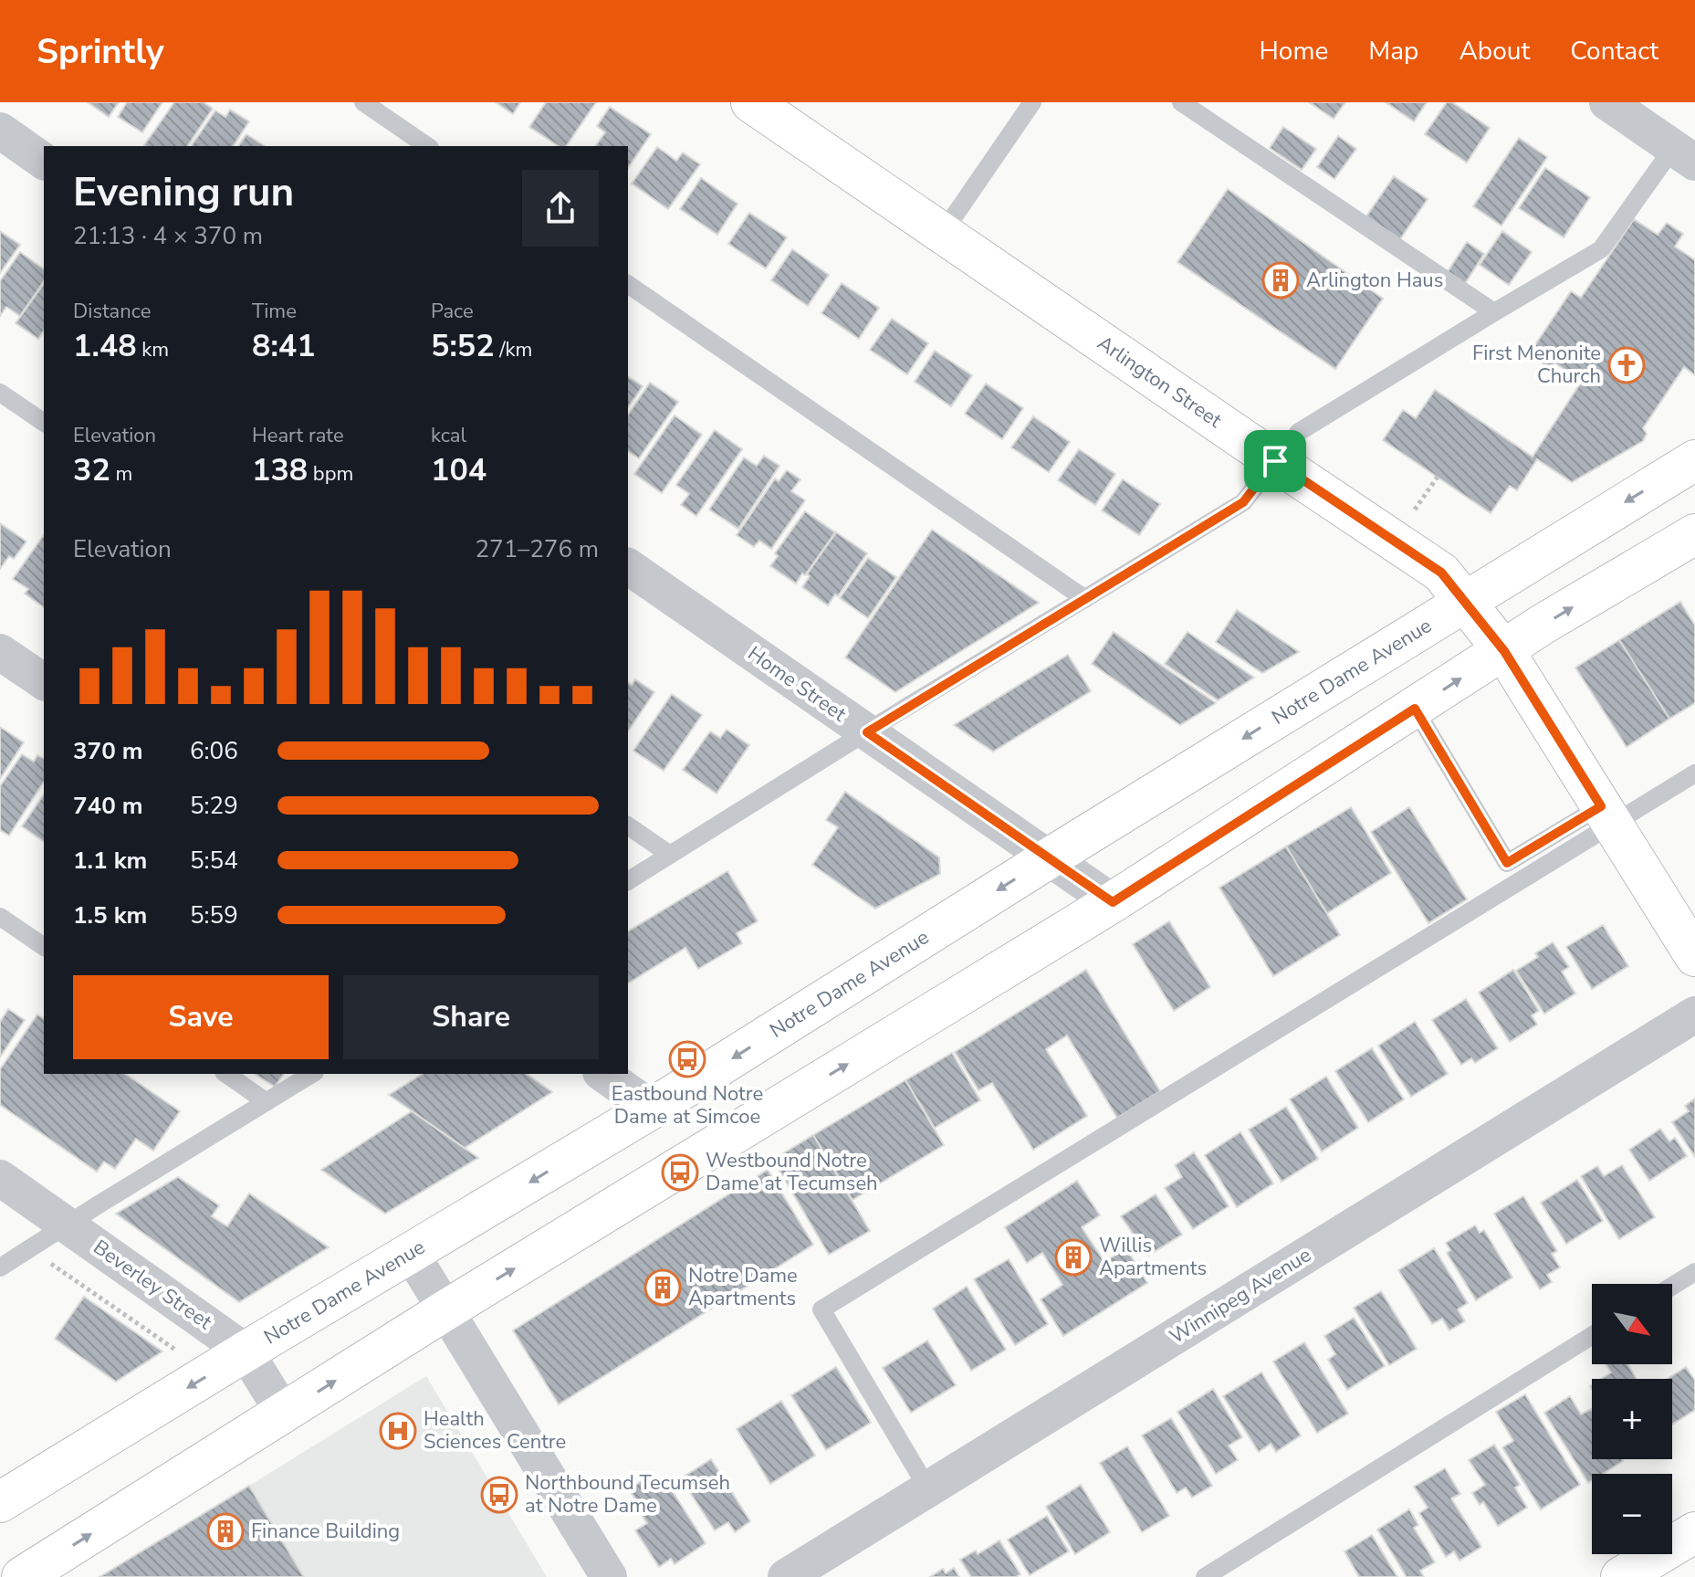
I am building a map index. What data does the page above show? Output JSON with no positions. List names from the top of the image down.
{
  "streets": {
    "main road": ["Arlington Street", "Notre Dame Avenue"],
    "street": ["Home Street", "Beverley Street", "Winnipeg Avenue"]
  },
  "crossings": [
    ["Arlington Street", "Notre Dame Avenue"],
    ["Notre Dame Avenue", "Home Street"],
    ["Notre Dame Avenue", "Beverley Street"]
  ],
  "places": {
    "building": [
      "Arlington Haus",
      "Willis Apartments",
      "Notre Dame Apartments",
      "Finance Building"
    ],
    "church": ["First Menonite Church"],
    "bus stop": ["Eastbound Notre Dame at Simcoe", "Westbound Notre Dame at Tecumseh", "Northbound Tecumseh at Notre Dame"],
    "hospital": ["Health Sciences Centre"]
  },
  "north": "bottom right",
  "page": {
    "header": "Sprintly",
    "nav": [
      "Home",
      "Map",
      "About",
      "Contact"
    ],
    "heading": ["Evening run", "21:13 · 4 × 370 m"],
    "stats": [
      ["Distance", "1.48 km"],
      ["Time", "8:41"],
      ["Pace", "5:52 /km"],
      ["Elevation", "32 m"],
      ["Heart rate", "138 bpm"],
      ["kcal", "104"]
    ],
    "chart": ["Elevation", "271–276 m"],
    "list": [
      {
        "name": "370 m",
        "note": "6:06"
      },
      {
        "name": "740 m",
        "note": "5:29"
      },
      {
        "name": "1.1 km",
        "note": "5:54"
      },
      {
        "name": "1.5 km",
        "note": "5:59"
      }
    ],
    "buttons": ["Save", "Share"],
    "map_buttons": ["+", "−"]
  }
}
